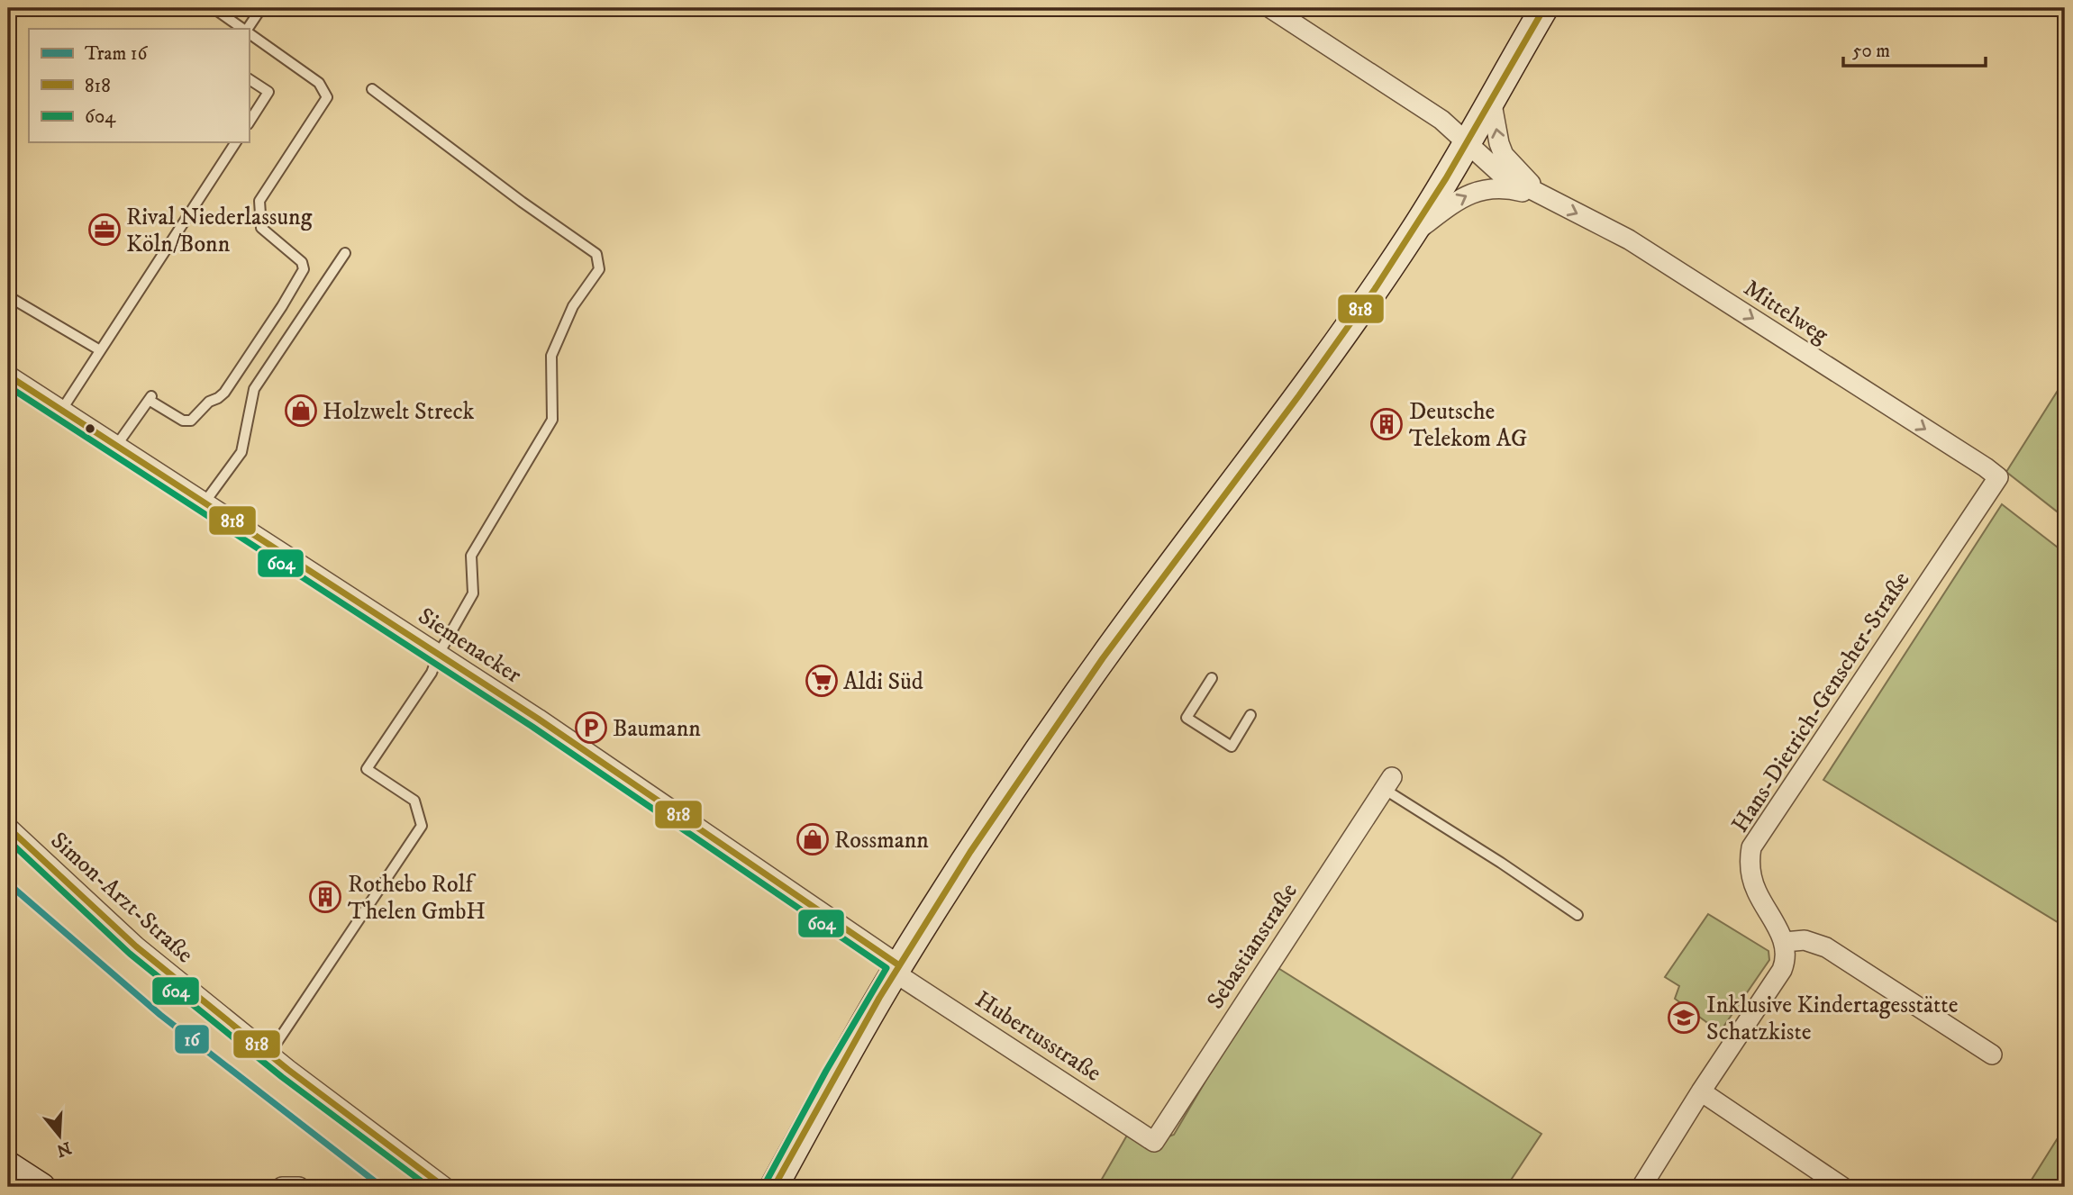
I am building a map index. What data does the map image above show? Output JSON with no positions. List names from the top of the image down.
{
  "streets": {
    "street": [
      "Mittelweg",
      "Siemenacker",
      "Hans-Dietrich-Genscher-Straße",
      "Simon-Arzt-Straße",
      "Sebastianstraße",
      "Hubertusstraße"
    ]
  },
  "crossings": [
    ["Mittelweg", "Hans-Dietrich-Genscher-Straße"],
    ["Siemenacker", "Hubertusstraße"],
    ["Sebastianstraße", "Hubertusstraße"]
  ],
  "places": {
    "office": ["Rival Niederlassung Köln/Bonn"],
    "shop": ["Holzwelt Streck", "Rossmann"],
    "building": ["Deutsche Telekom AG", "Rothebo Rolf Thelen GmbH"],
    "supermarket": ["Aldi Süd"],
    "parking": ["Baumann"],
    "school or university": ["Inklusive Kindertagesstätte Schatzkiste"]
  },
  "lines": ["transit line 818", "transit line 604", "tram line 16"],
  "legend": ["Tram 16", "818", "604"],
  "scale_bar": "50 m",
  "north": "bottom"
}
